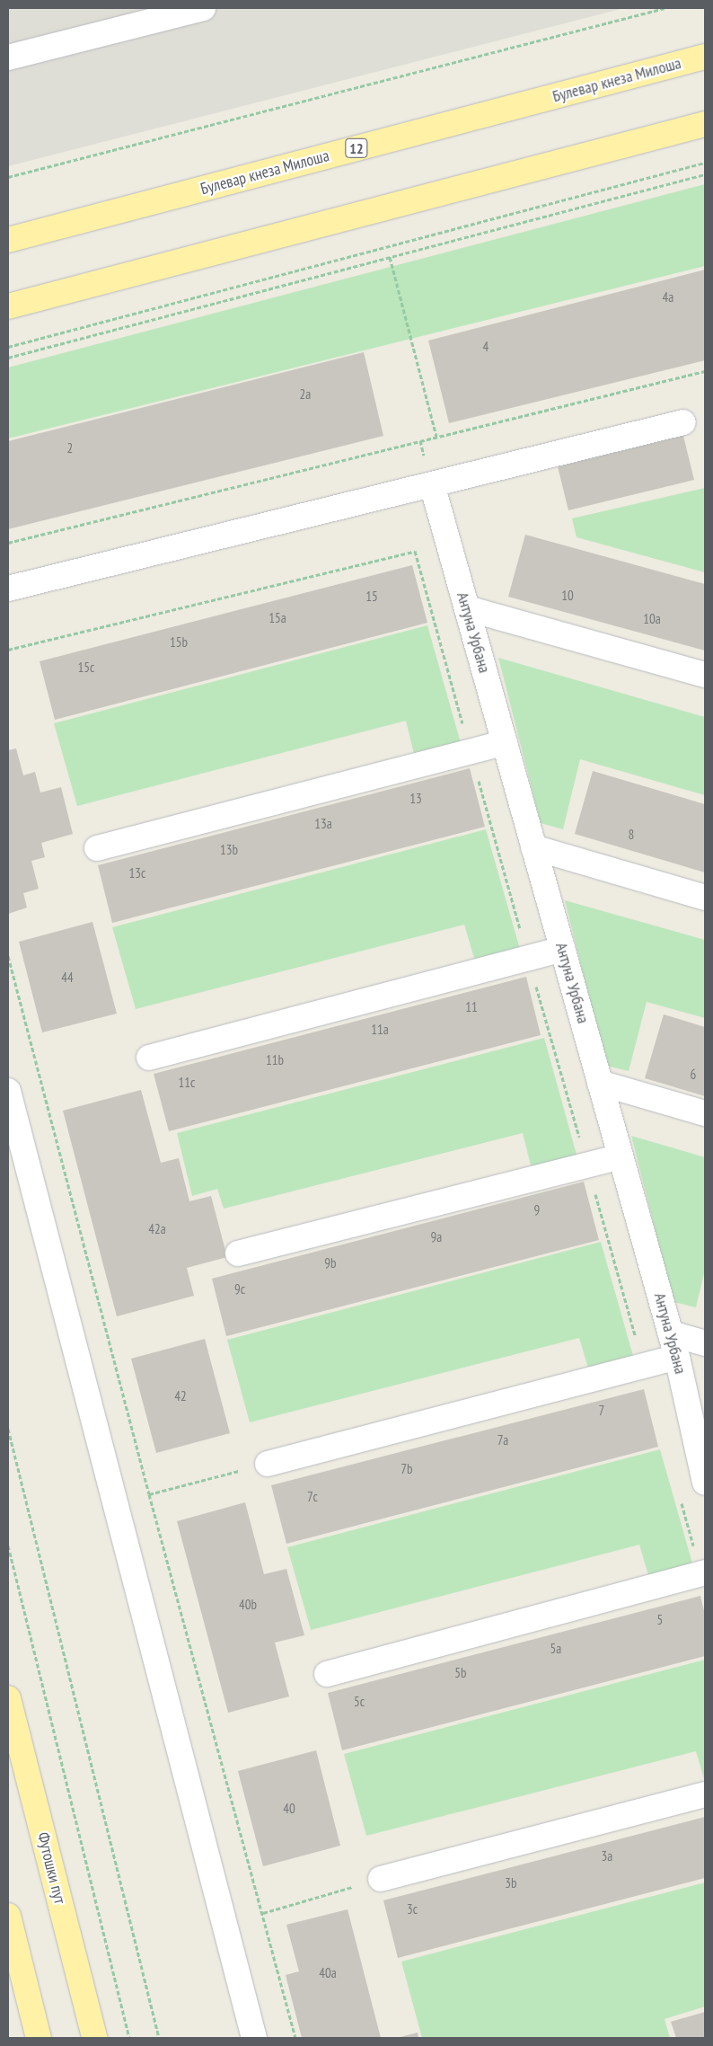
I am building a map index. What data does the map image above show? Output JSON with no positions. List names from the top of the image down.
{
  "streets": {
    "main road": ["Булевар кнеза Милоша", "12", "Футошки пут"],
    "street": ["Антуна Урбана"]
  },
  "house_numbers": [
    "4a",
    "4",
    "2a",
    "2",
    "10",
    "15",
    "15a",
    "10a",
    "15b",
    "15c",
    "13",
    "13a",
    "8",
    "13b",
    "13c",
    "44",
    "11",
    "11a",
    "11b",
    "6",
    "11c",
    "9",
    "42a",
    "9a",
    "9b",
    "9c",
    "42",
    "7",
    "7a",
    "7b",
    "7c",
    "40b",
    "5",
    "5a",
    "5b",
    "5c",
    "40",
    "3a",
    "3b",
    "3c",
    "40a"
  ]
}
